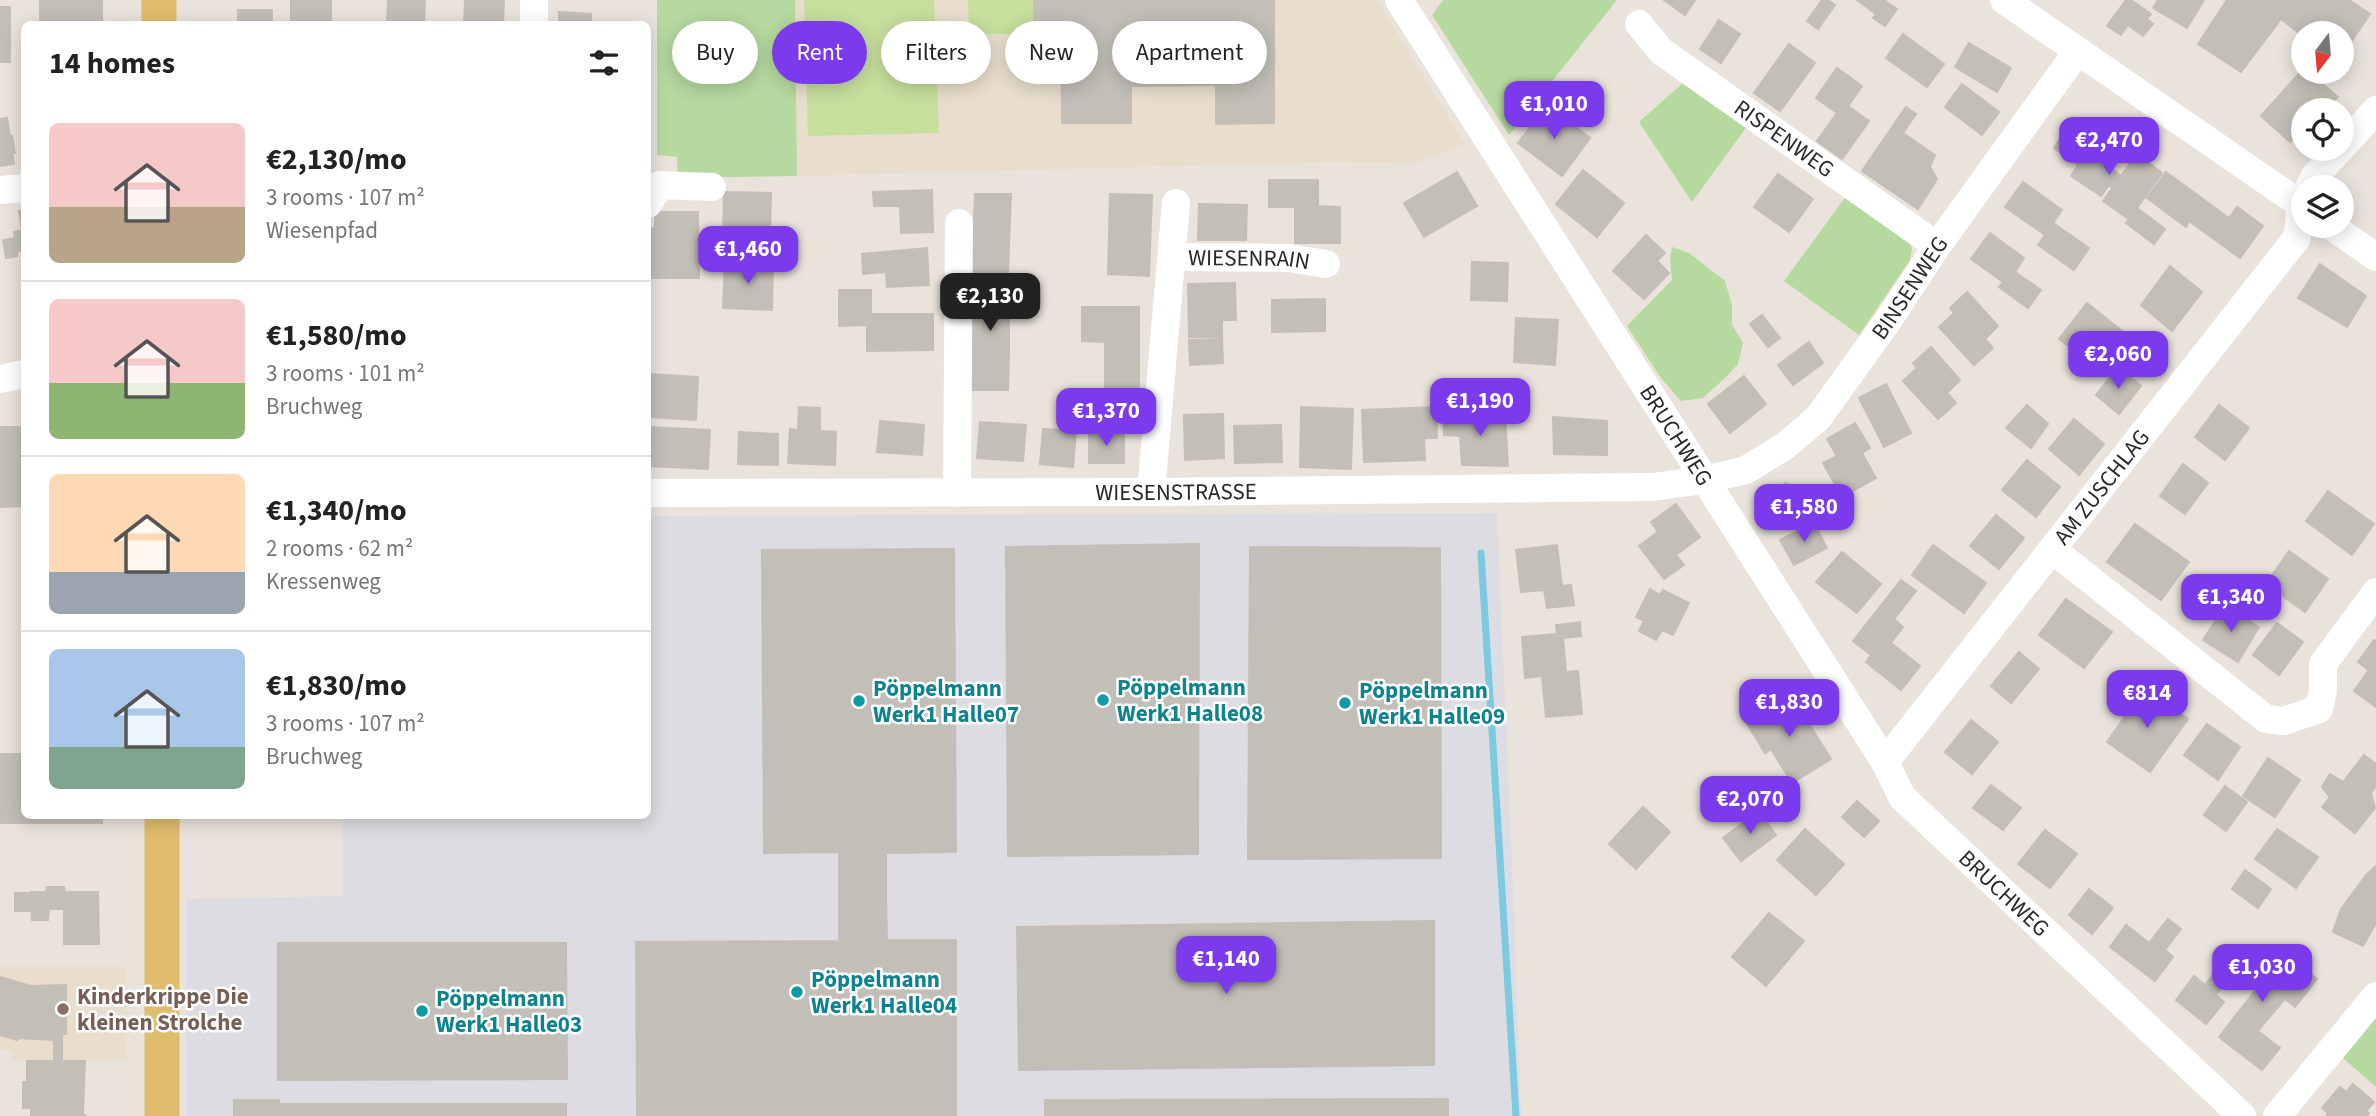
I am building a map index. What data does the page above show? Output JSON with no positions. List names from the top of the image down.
{
  "streets": {
    "street": [
      "RISPENWEG",
      "WIESENRAIN",
      "BINSENWEG",
      "BRUCHWEG",
      "AM ZUSCHLAG",
      "WIESENSTRASSE"
    ]
  },
  "crossings": [
    ["RISPENWEG", "BINSENWEG"],
    ["WIESENRAIN", "WIESENSTRASSE"],
    ["BINSENWEG", "BRUCHWEG"],
    ["BINSENWEG", "WIESENSTRASSE"],
    ["BRUCHWEG", "AM ZUSCHLAG"],
    ["BRUCHWEG", "WIESENSTRASSE"]
  ],
  "places": [
    "Pöppelmann Werk1 Halle08",
    "Pöppelmann Werk1 Halle07",
    "Pöppelmann Werk1 Halle09",
    "Pöppelmann Werk1 Halle04",
    "Kinderkrippe Die kleinen Strolche",
    "Pöppelmann Werk1 Halle03"
  ],
  "north": "bottom",
  "page": {
    "chip": [
      "Buy",
      "Rent",
      "Filters",
      "New",
      "Apartment"
    ],
    "heading": "14 homes",
    "price": [
      "€1,010",
      "€2,470",
      "€1,460",
      "€2,130",
      "€2,060",
      "€1,190",
      "€1,370",
      "€1,580",
      "€1,340",
      "€814",
      "€1,830",
      "€2,070",
      "€1,140",
      "€1,030"
    ],
    "list": [
      {
        "name": "€2,130/mo",
        "note": "3 rooms · 107 m² · Wiesenpfad"
      },
      {
        "name": "€1,580/mo",
        "note": "3 rooms · 101 m² · Bruchweg"
      },
      {
        "name": "€1,340/mo",
        "note": "2 rooms · 62 m² · Kressenweg"
      },
      {
        "name": "€1,830/mo",
        "note": "3 rooms · 107 m² · Bruchweg"
      }
    ]
  }
}
